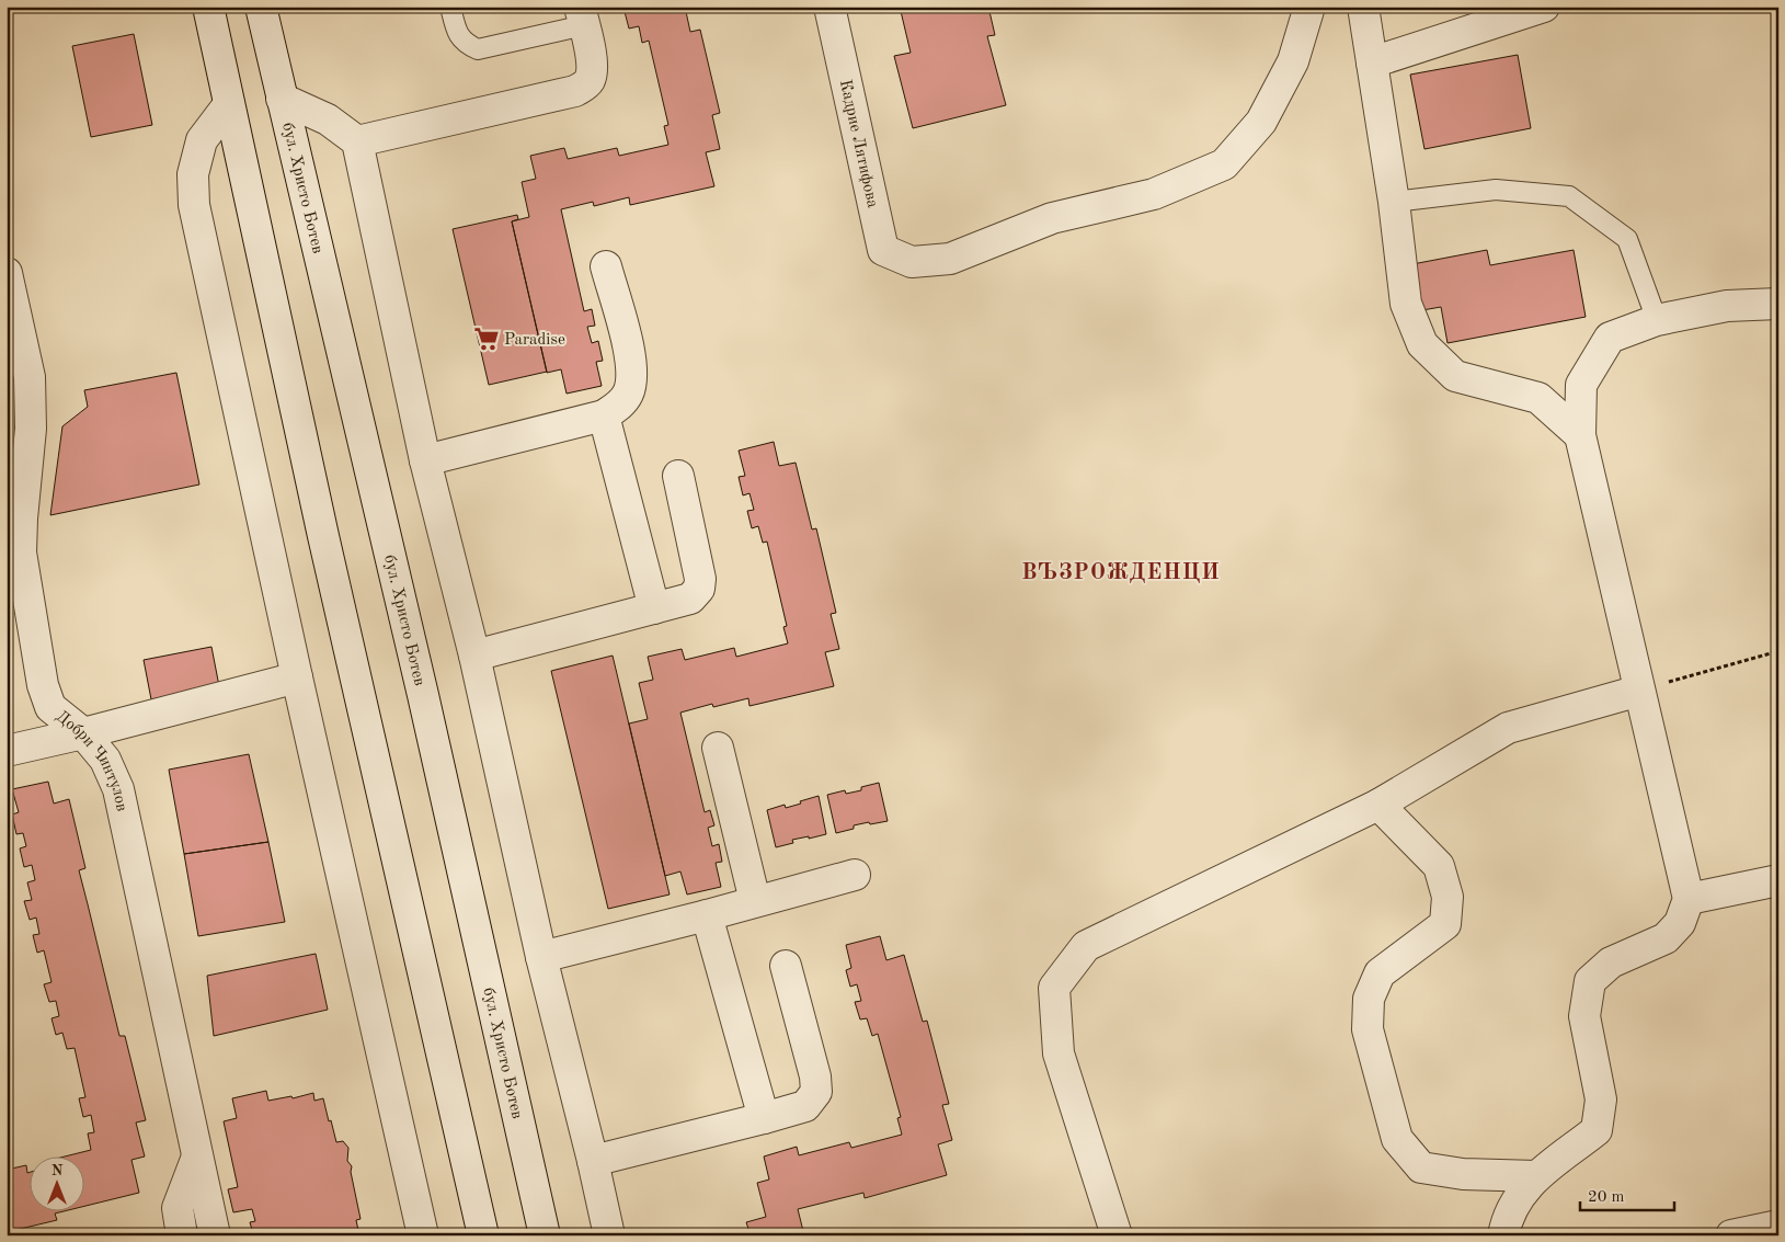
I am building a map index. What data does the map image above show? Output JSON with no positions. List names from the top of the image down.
{
  "streets": {
    "street": ["Кадрие Лятифова", "бул. Христо Ботев", "Добри Чинтулов"]
  },
  "districts": ["ВЪЗРОЖДЕНЦИ"],
  "places": {
    "supermarket": ["Paradise"]
  },
  "scale_bar": "20 m",
  "north": "top"
}
